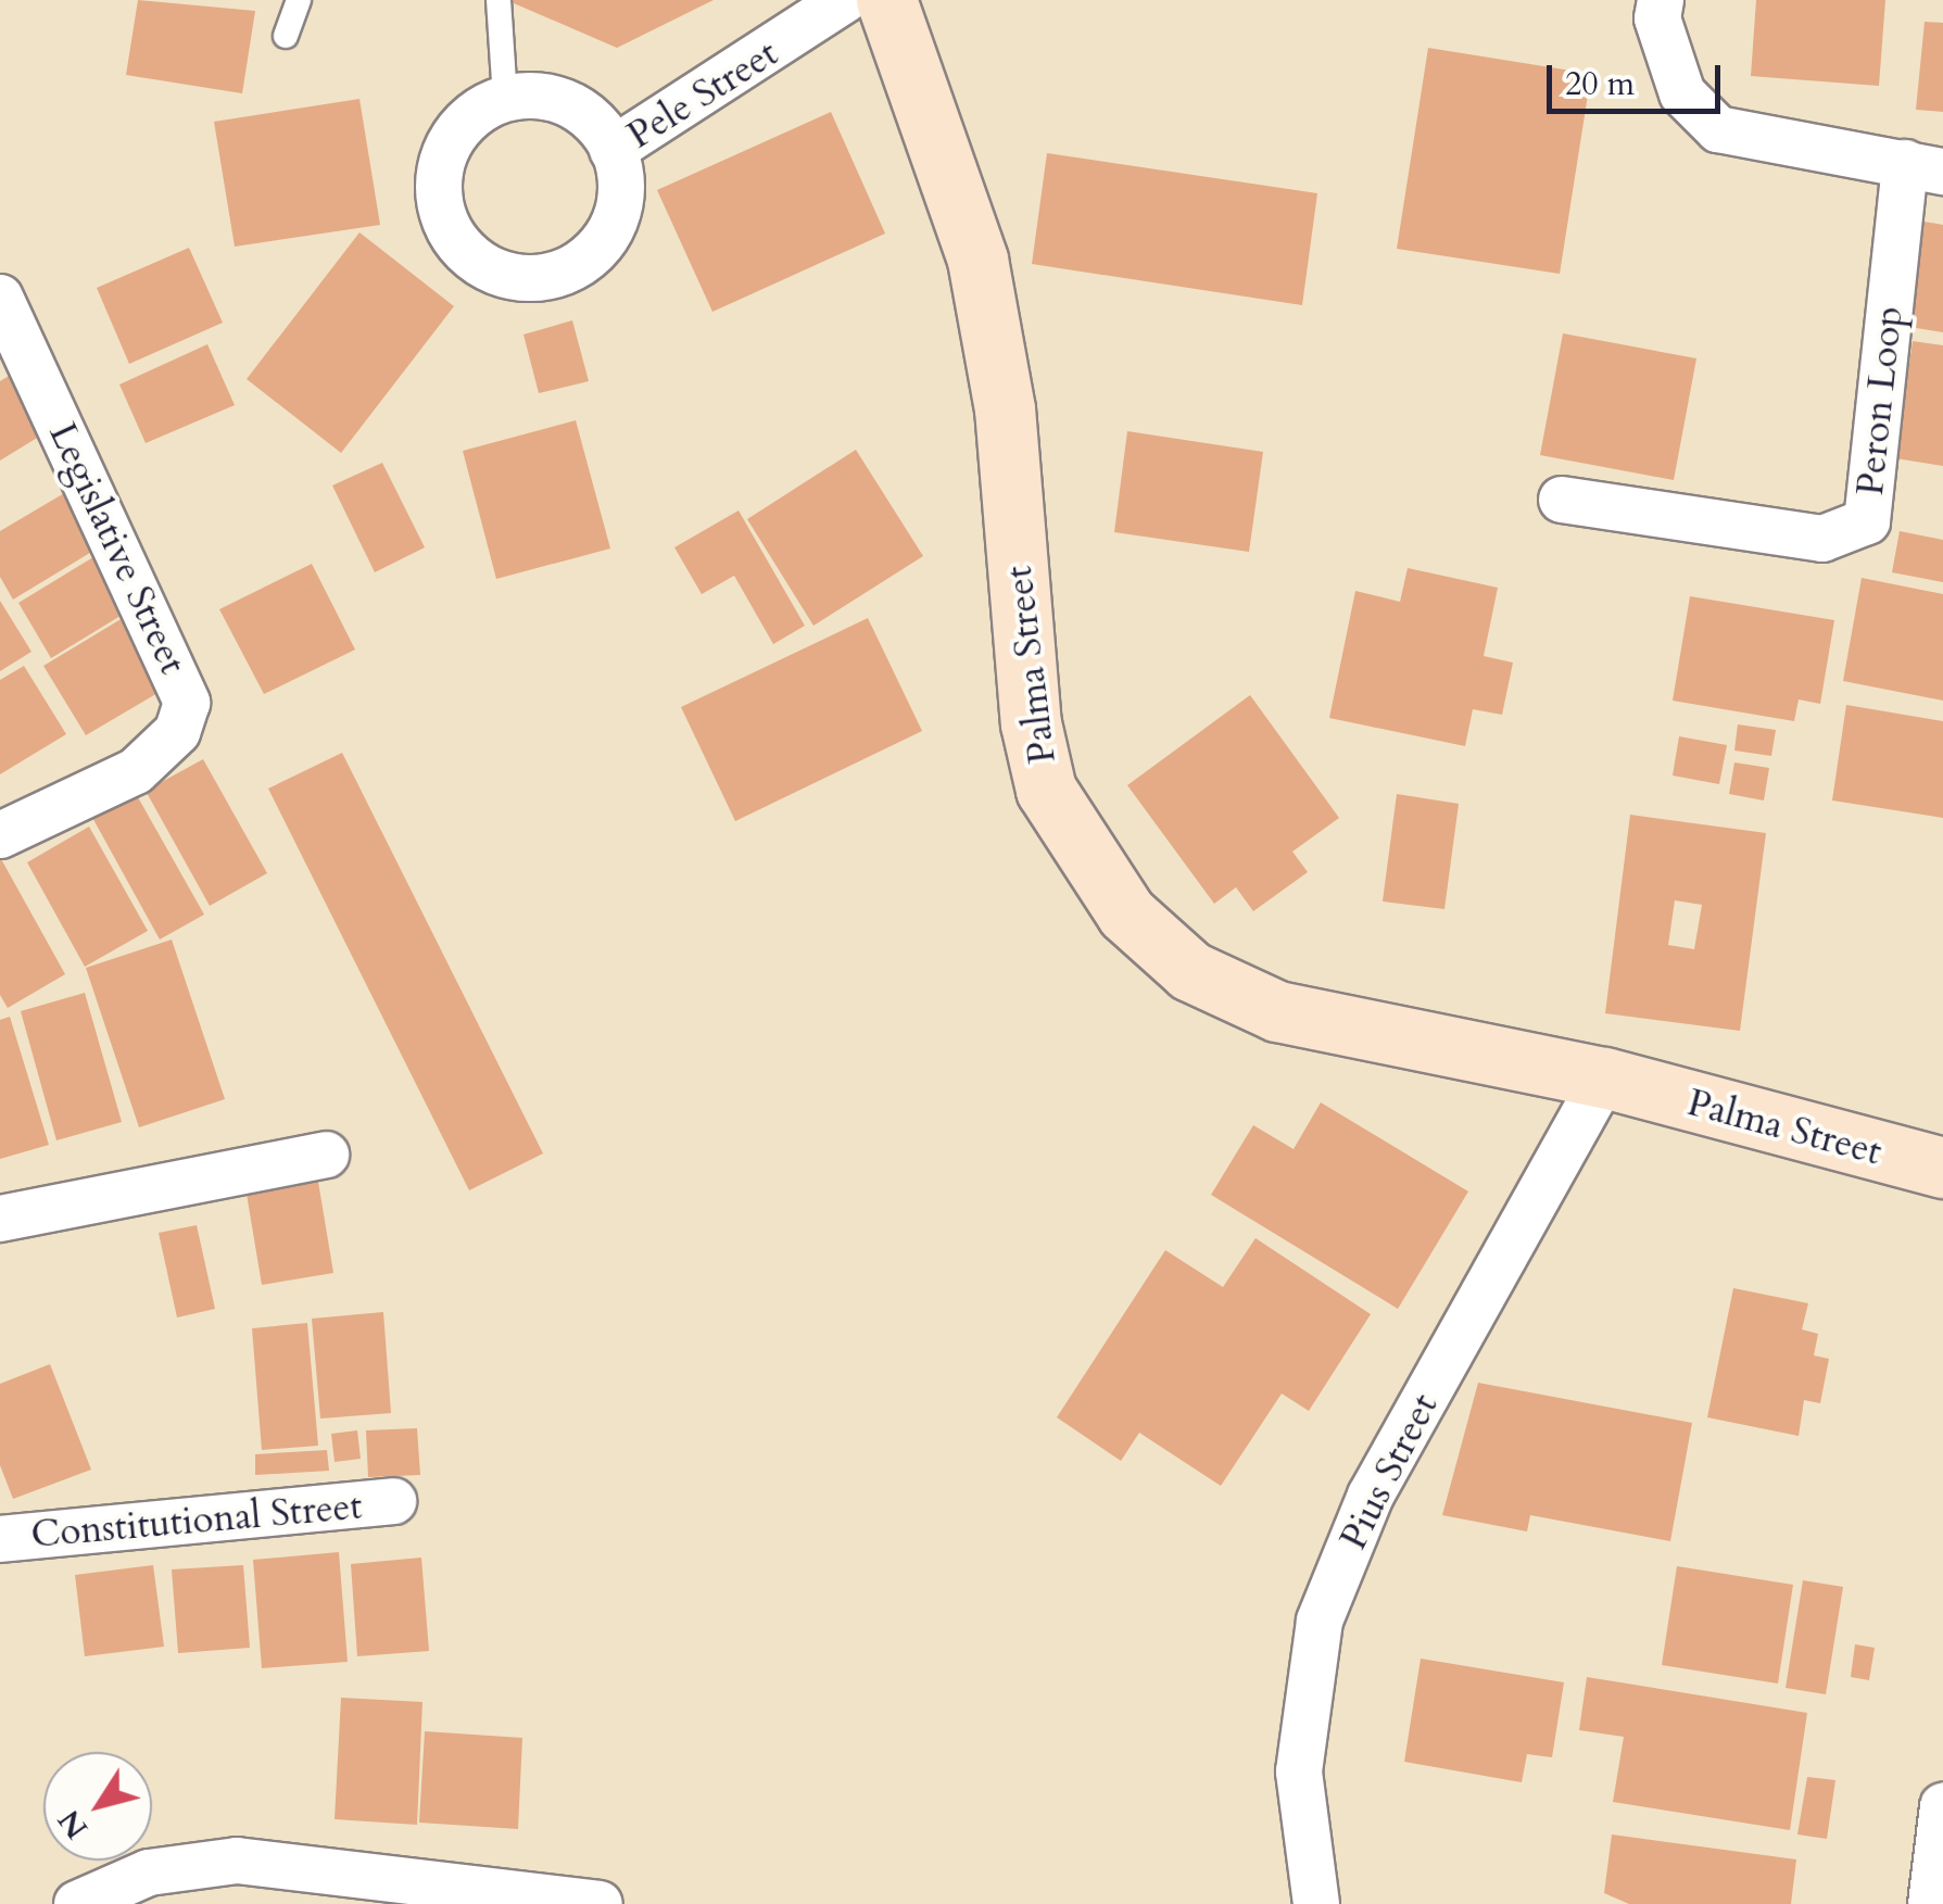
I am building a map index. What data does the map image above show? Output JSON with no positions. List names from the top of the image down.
{
  "streets": {
    "street": [
      "Pele Street",
      "Peron Loop",
      "Legislative Street",
      "Palma Street",
      "Pius Street",
      "Constitutional Street"
    ]
  },
  "crossings": [
    ["Palma Street", "Pius Street"]
  ],
  "scale_bar": "20 m",
  "north": "bottom left"
}
